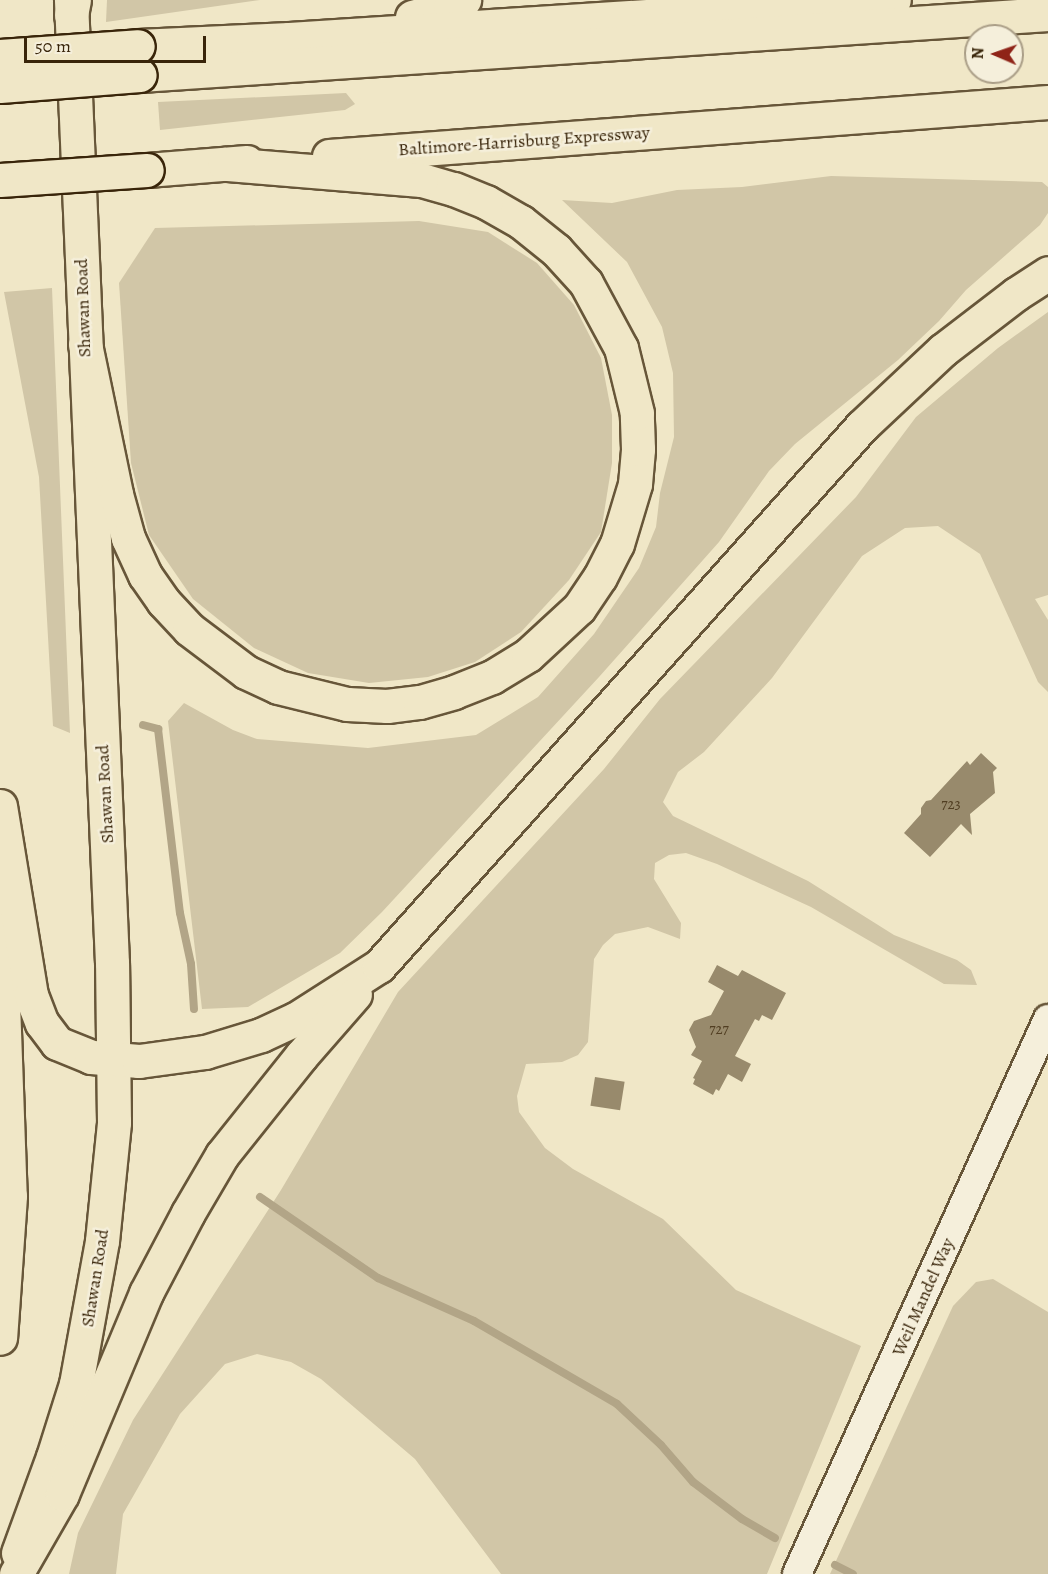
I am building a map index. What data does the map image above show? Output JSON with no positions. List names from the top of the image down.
{
  "streets": {
    "main road": ["Baltimore-Harrisburg Expressway", "Shawan Road"],
    "street": ["Weil Mandel Way"]
  },
  "house_numbers": ["723", "727"],
  "scale_bar": "50 m",
  "north": "left"
}
